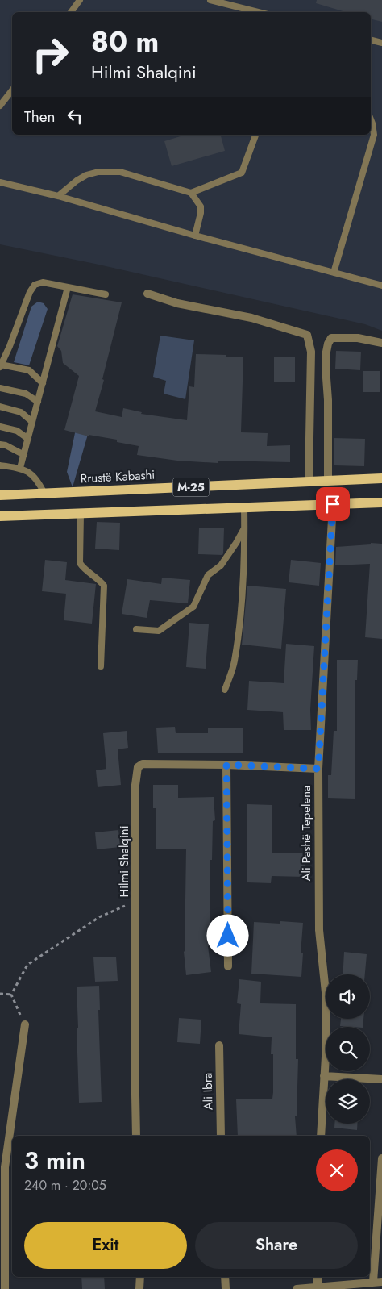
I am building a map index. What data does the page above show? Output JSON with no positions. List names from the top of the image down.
{
  "streets": {
    "main road": ["Rrustë Kabashi", "M-25"],
    "street": ["Ali Pashë Tepelena", "Hilmi Shalqini", "Ali Ibra"]
  },
  "crossings": [
    ["M-25", "Ali Pashë Tepelena"],
    ["Ali Pashë Tepelena", "Hilmi Shalqini"]
  ],
  "page": {
    "turn": ["80 m", "Hilmi Shalqini"],
    "then": "Then",
    "heading": ["3 min", "240 m · 20:05"],
    "buttons": ["Exit", "Share"]
  }
}
